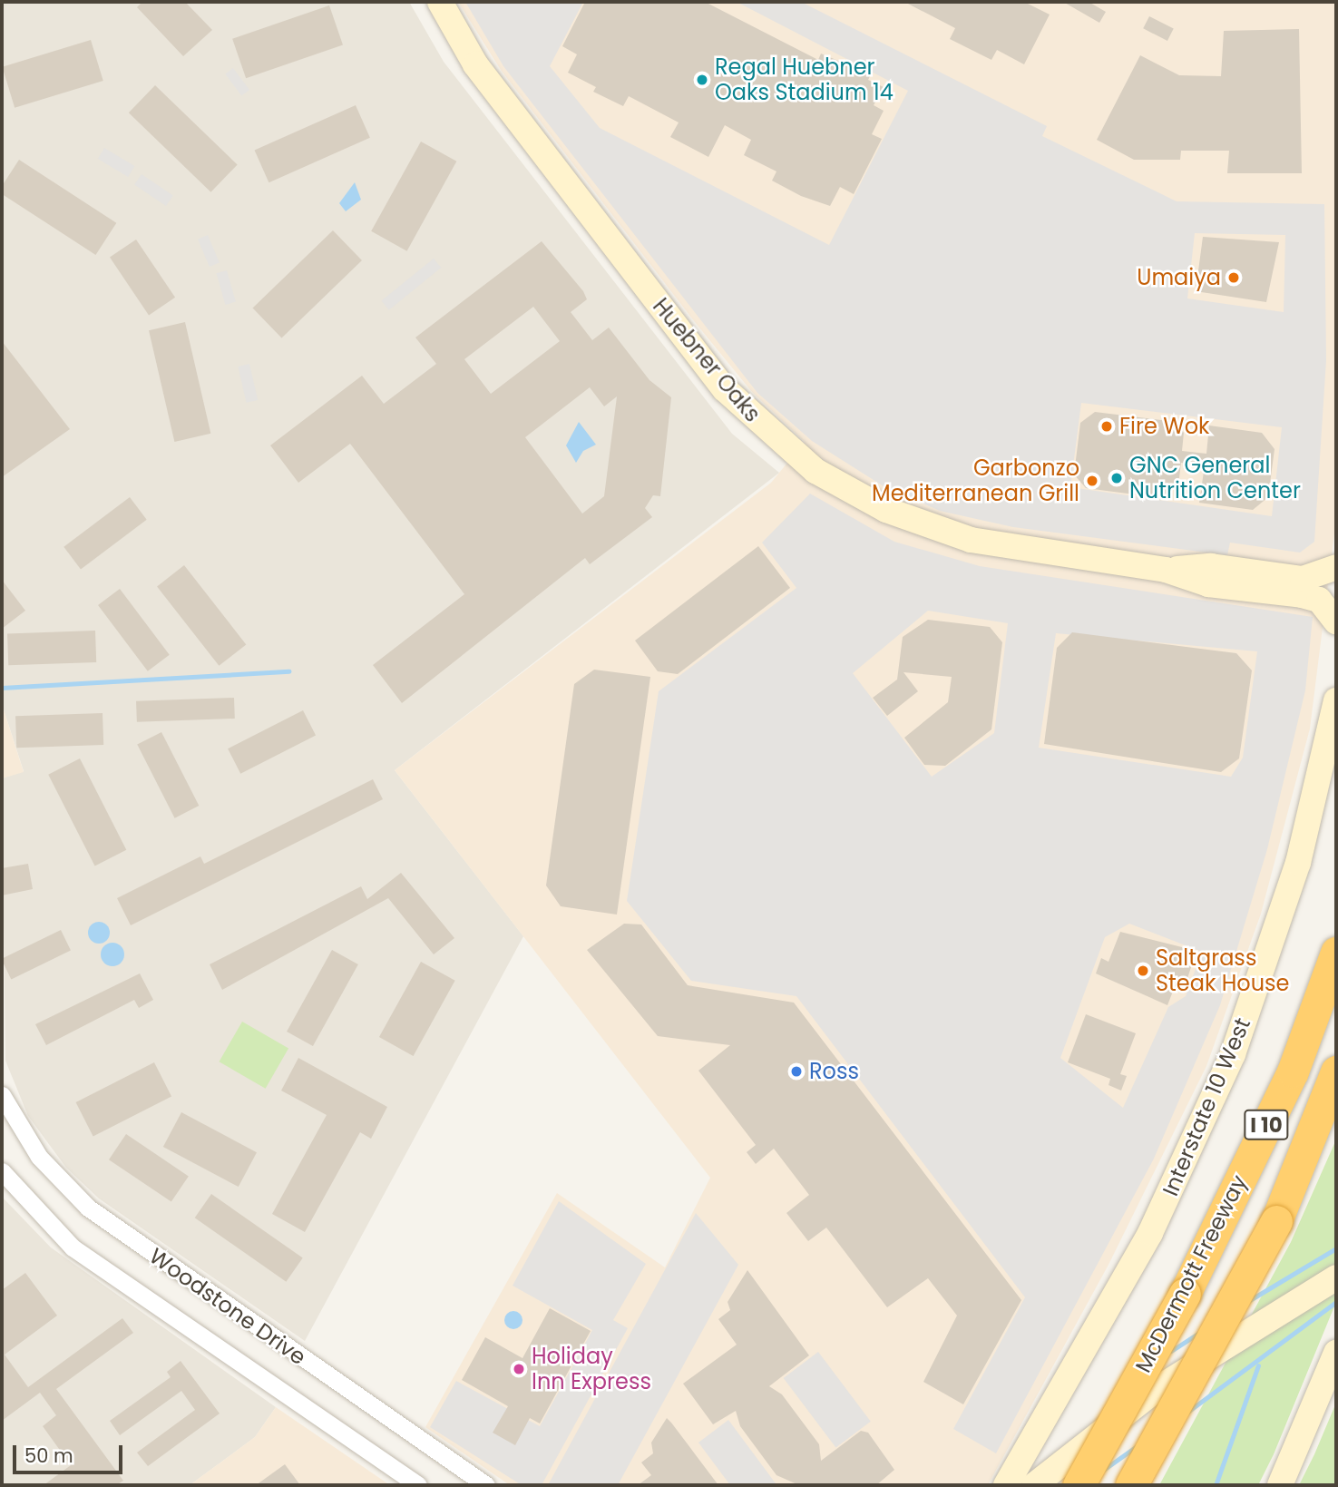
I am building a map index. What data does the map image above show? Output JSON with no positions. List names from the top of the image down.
{
  "streets": {
    "highway": ["I 10", "McDermott Freeway"],
    "main road": ["Huebner Oaks", "Interstate 10 West"],
    "street": ["Woodstone Drive"]
  },
  "places": [
    "Regal Huebner Oaks Stadium 14",
    "Umaiya",
    "Fire Wok",
    "GNC General Nutrition Center",
    "Garbonzo Mediterranean Grill",
    "Saltgrass Steak House",
    "Ross",
    "Holiday Inn Express"
  ],
  "scale_bar": "50 m"
}
